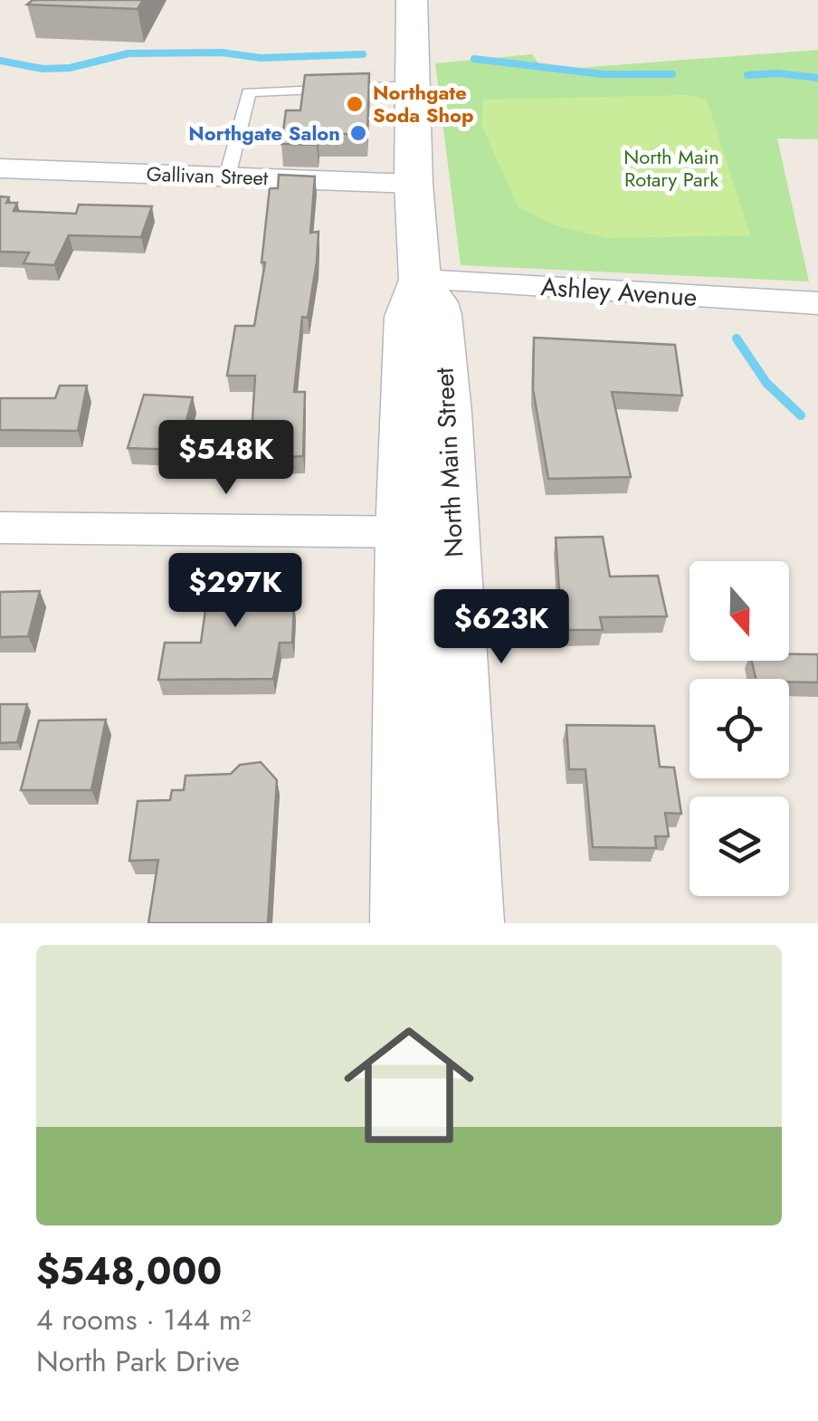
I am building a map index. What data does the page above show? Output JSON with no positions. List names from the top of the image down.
{
  "streets": {
    "street": ["Gallivan Street", "Ashley Avenue", "North Main Street"]
  },
  "crossings": [
    ["Gallivan Street", "North Main Street"],
    ["Ashley Avenue", "North Main Street"]
  ],
  "parks": ["North Main Rotary Park"],
  "places": ["Northgate Soda Shop", "Northgate Salon"],
  "north": "bottom",
  "page": {
    "price": ["$548K", "$297K", "$623K"],
    "list": [
      {
        "name": "$548,000",
        "note": "4 rooms · 144 m² · North Park Drive"
      }
    ]
  }
}
